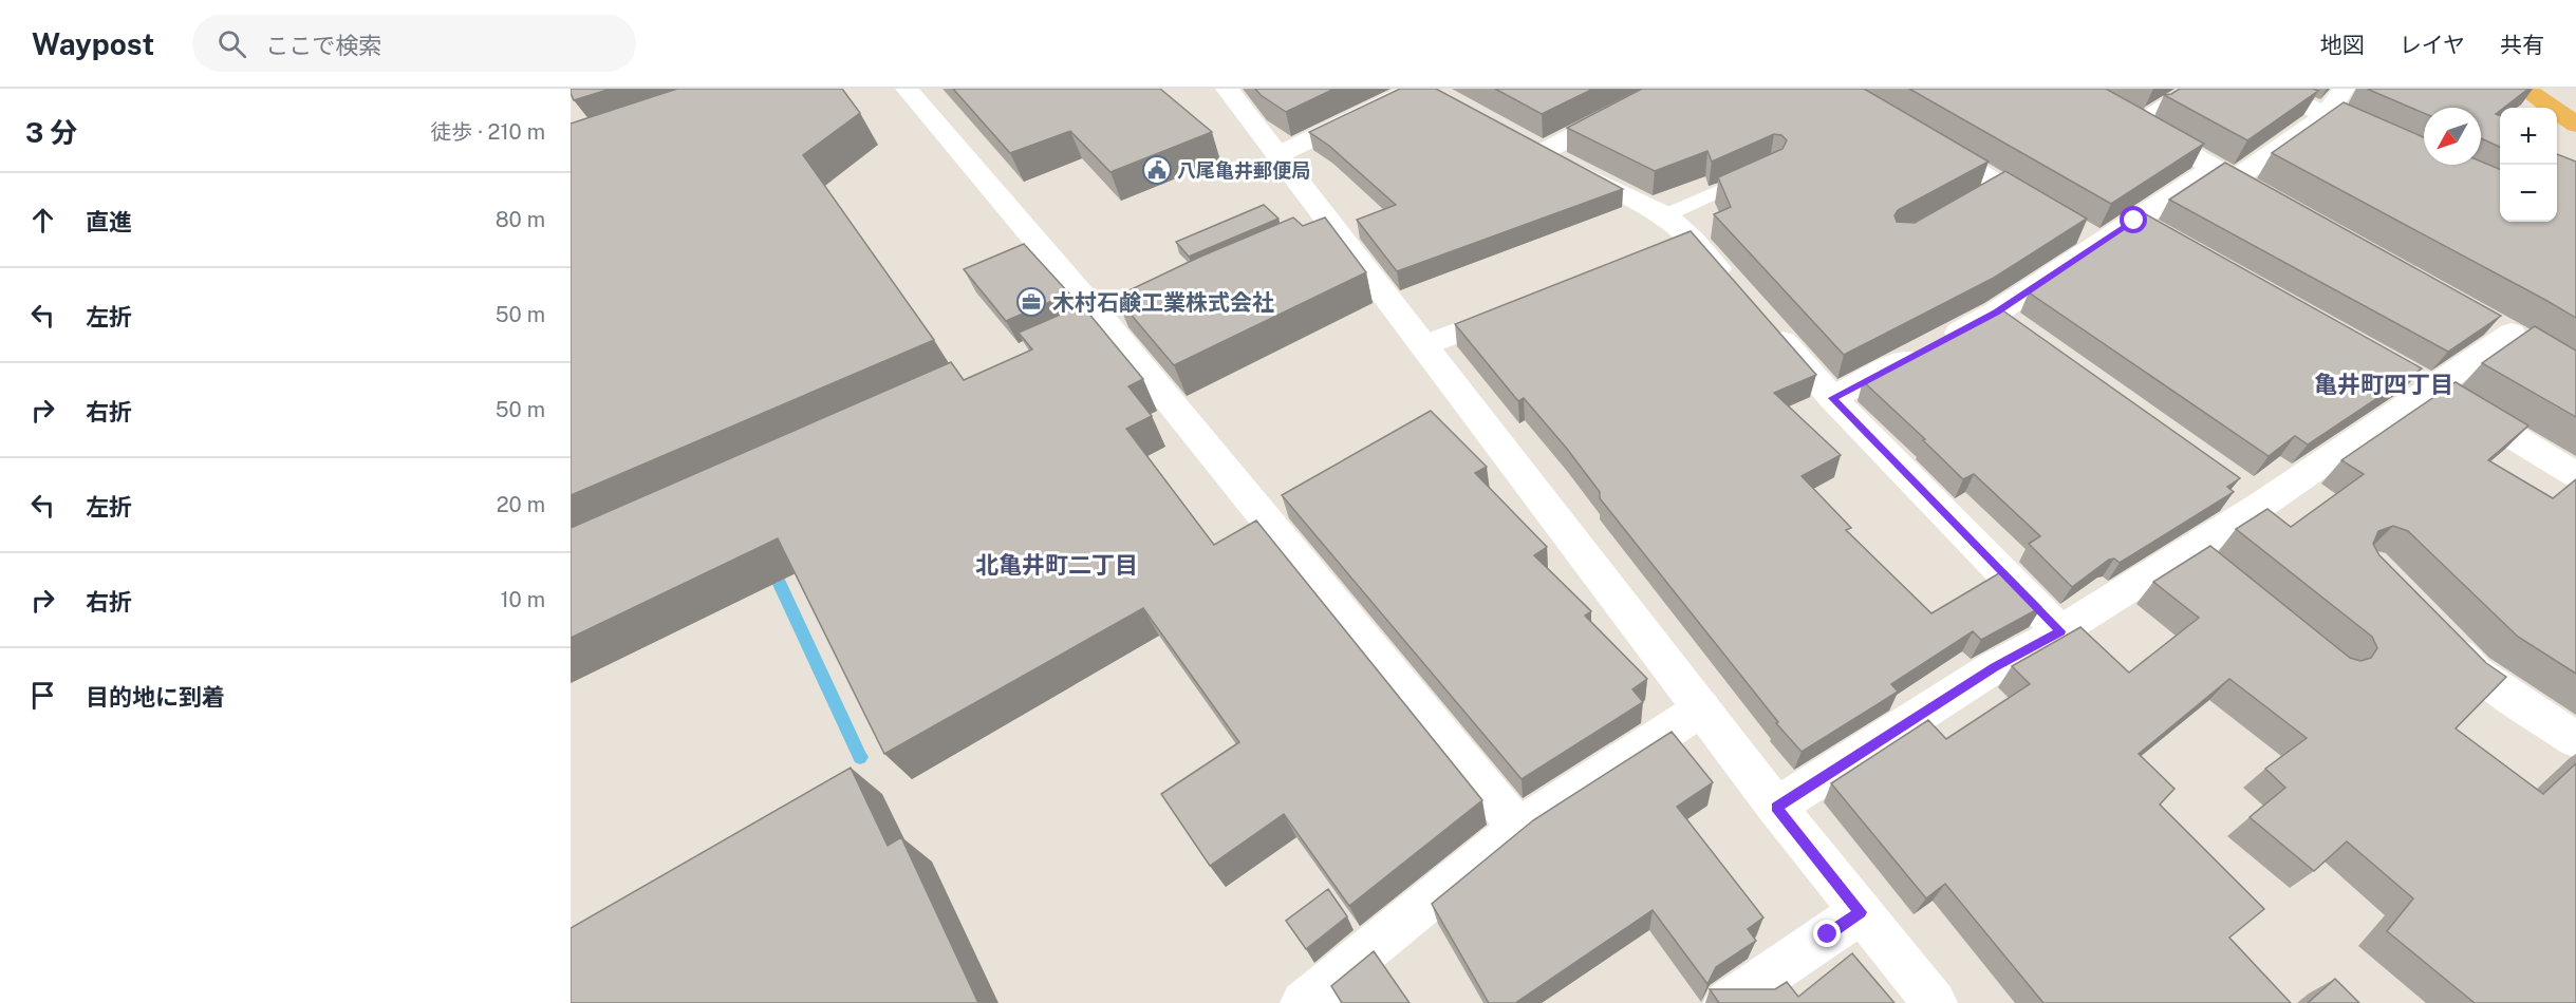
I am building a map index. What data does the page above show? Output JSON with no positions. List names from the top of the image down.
{
  "districts": ["亀井町四丁目", "北亀井町二丁目"],
  "places": {
    "public building": ["八尾亀井郵便局"],
    "office": ["木村石鹸工業株式会社"]
  },
  "north": "bottom left",
  "page": {
    "header": "Waypost",
    "search": "ここで検索",
    "nav": ["地図", "レイヤ", "共有"],
    "heading": ["3 分", "徒歩 · 210 m"],
    "map_buttons": ["+", "−"],
    "list": [
      ["直進", "80 m"],
      ["左折", "50 m"],
      ["右折", "50 m"],
      ["左折", "20 m"],
      ["右折", "10 m"],
      "目的地に到着"
    ]
  }
}
